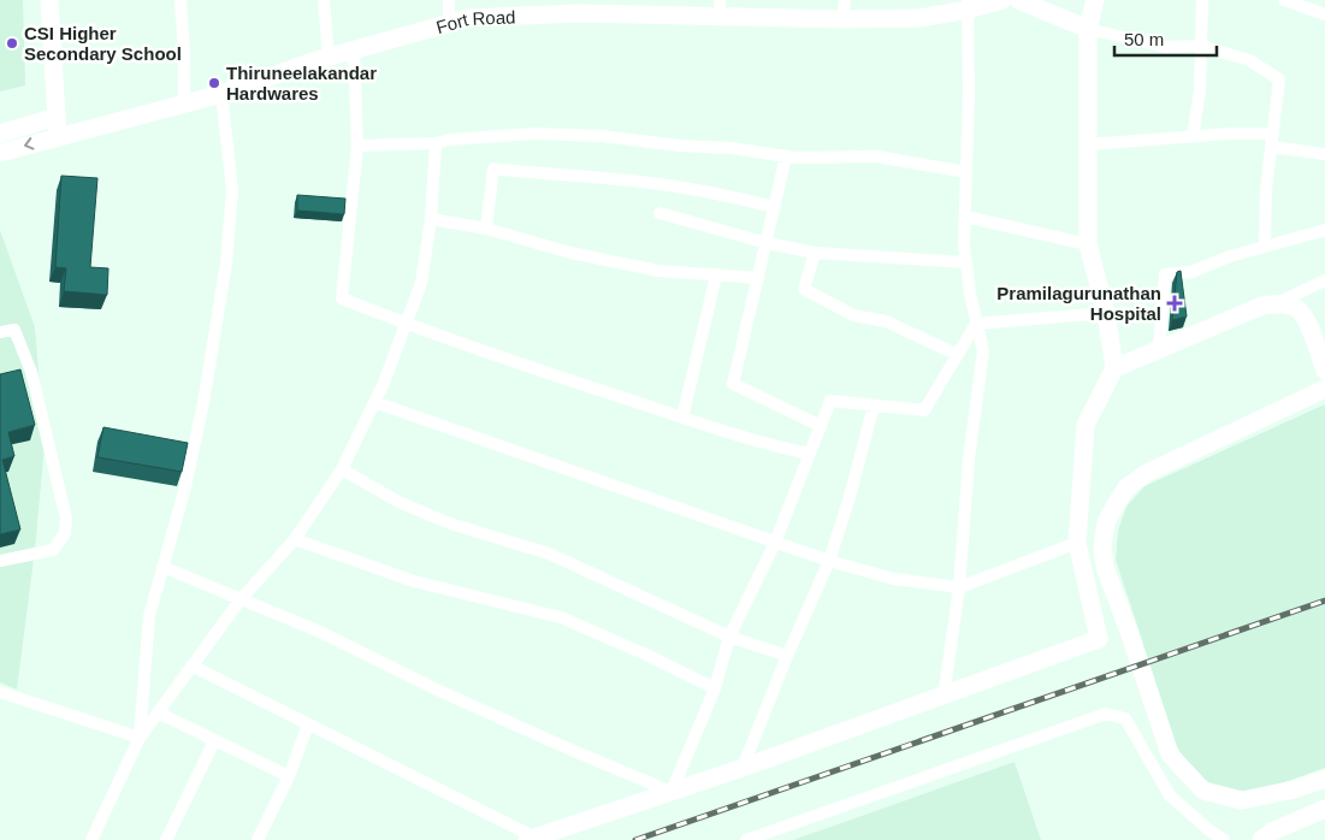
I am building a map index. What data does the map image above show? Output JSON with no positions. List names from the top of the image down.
{
  "streets": {
    "street": ["Fort Road"]
  },
  "places": {
    "other": ["CSI Higher Secondary School", "Thiruneelakandar Hardwares"],
    "health": ["Pramilagurunathan Hospital"]
  },
  "scale_bar": "50 m"
}
